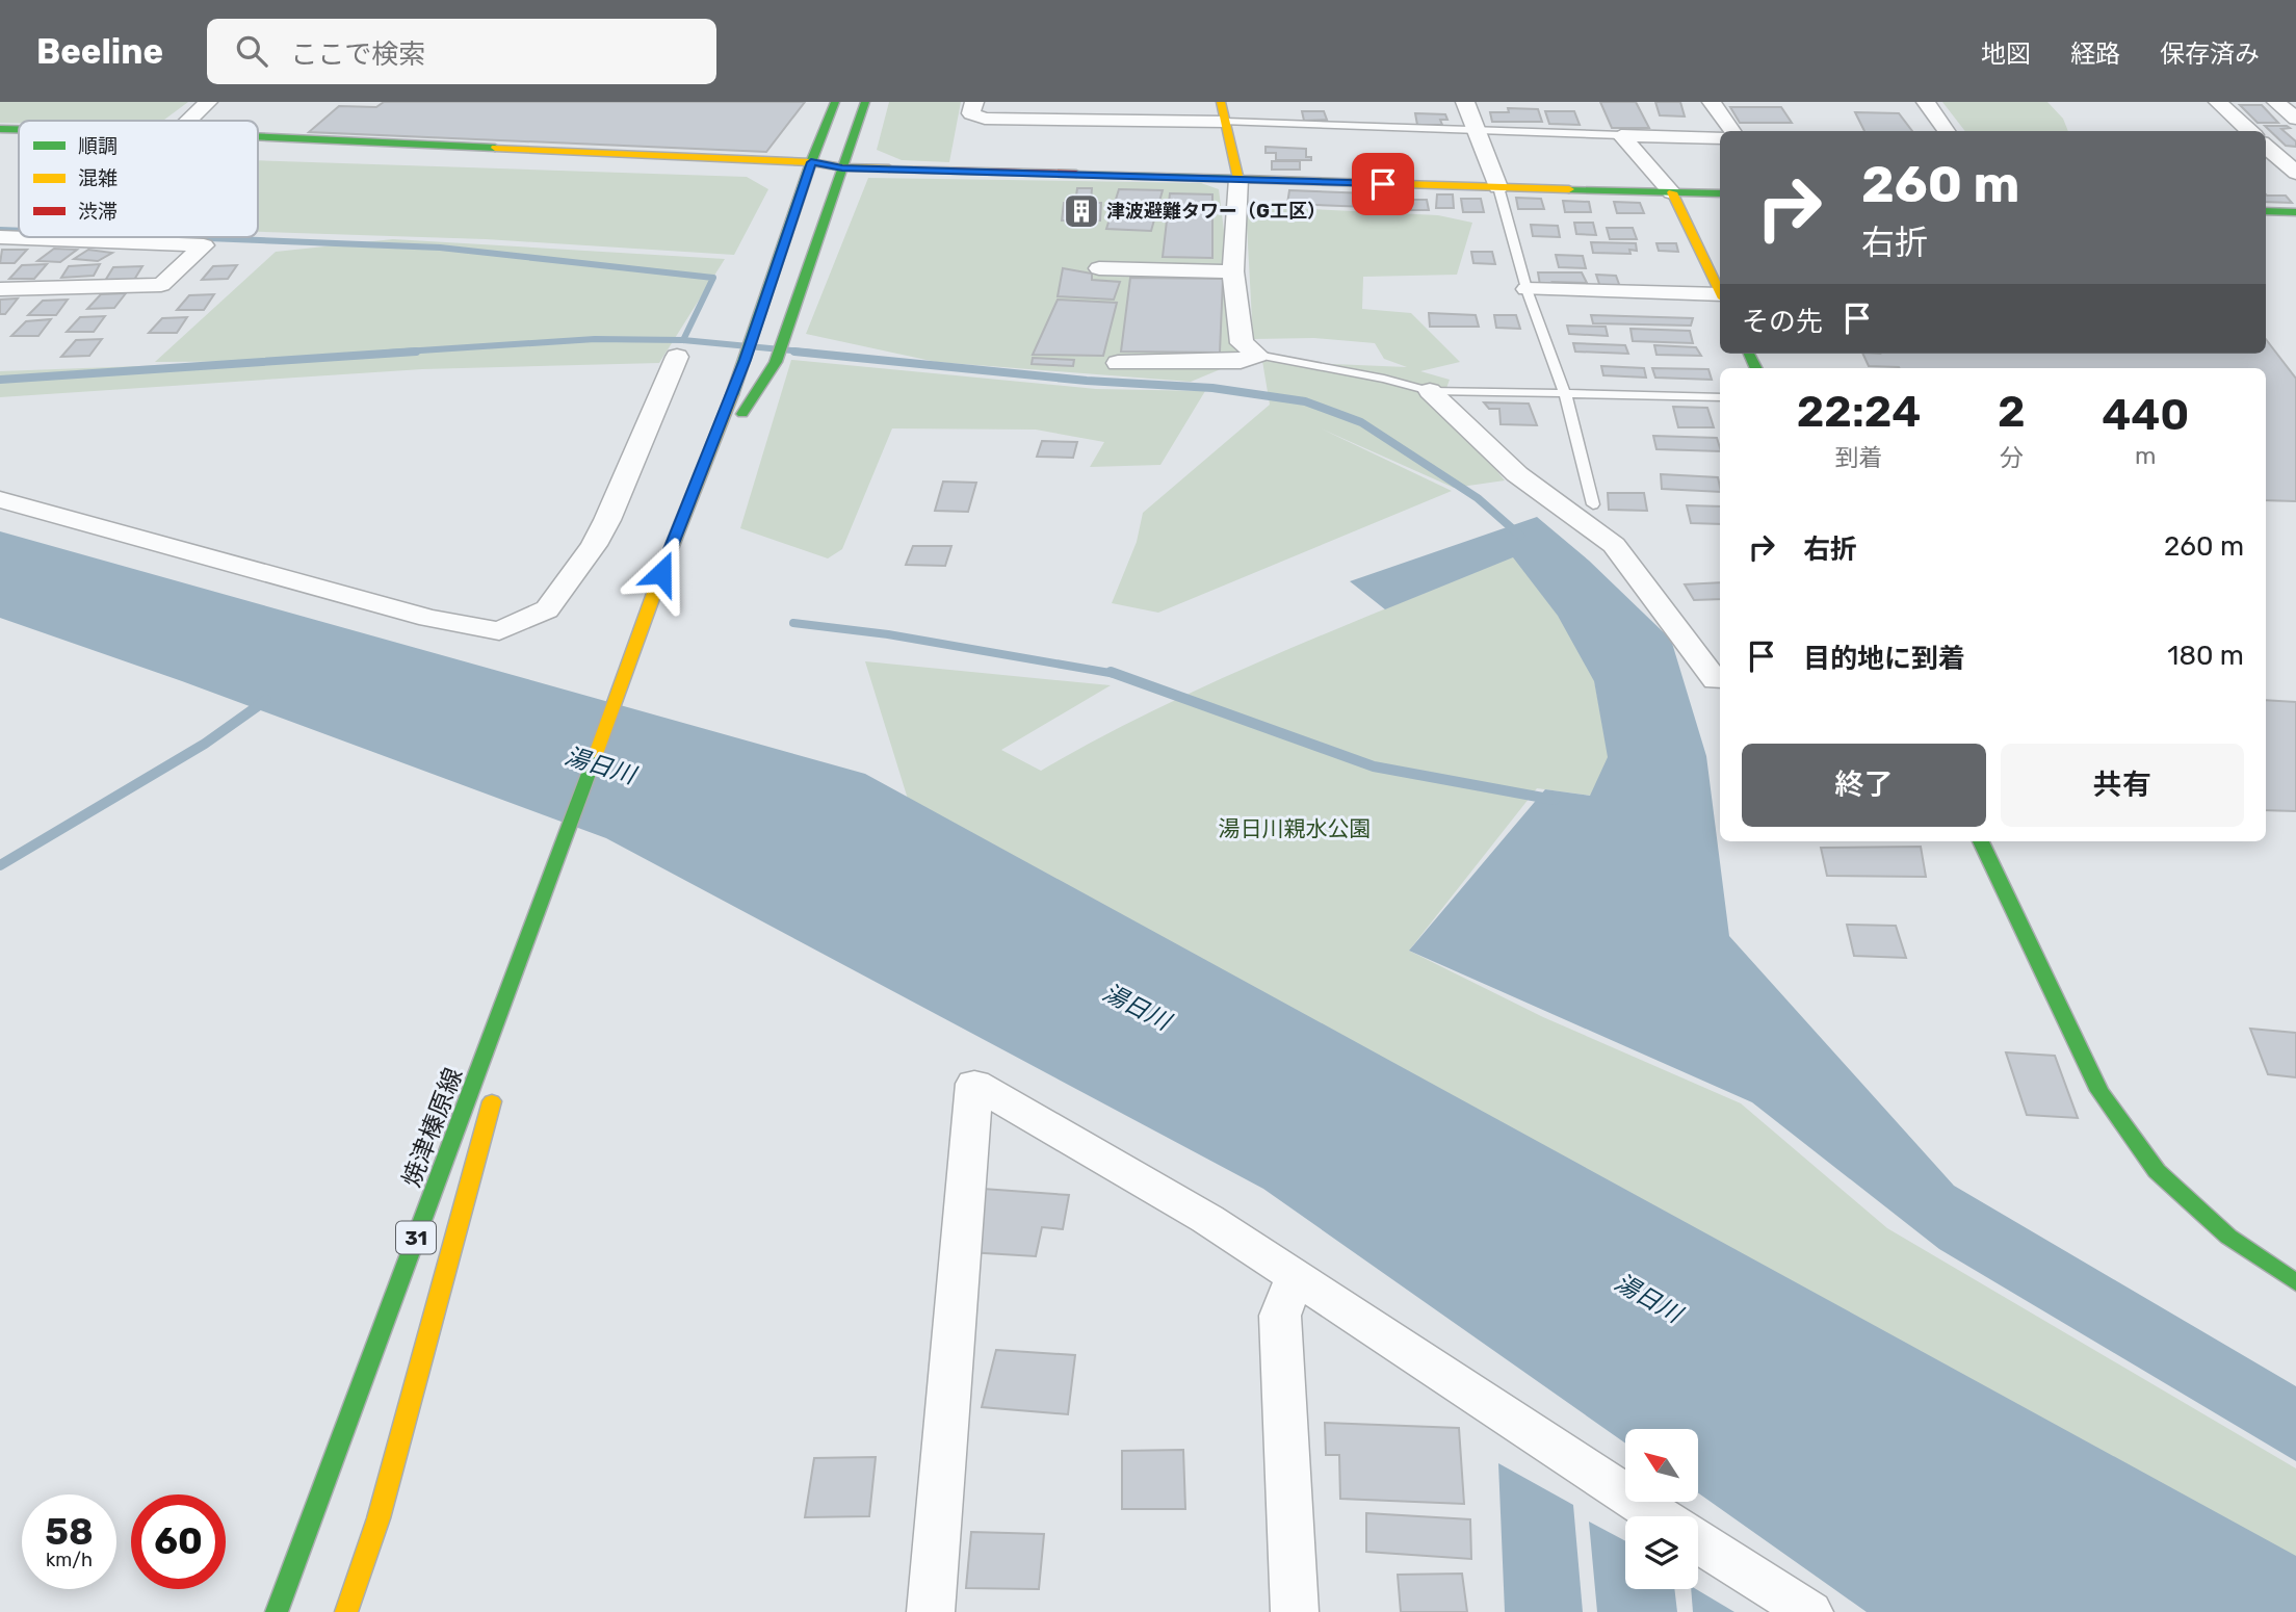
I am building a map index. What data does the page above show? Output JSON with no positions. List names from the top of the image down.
{
  "streets": {
    "main road": ["焼津榛原線", "31"]
  },
  "water": ["湯日川"],
  "parks": ["湯日川親水公園"],
  "places": {
    "building": ["津波避難タワー（G工区）"]
  },
  "legend": ["順調", "混雑", "渋滞"],
  "north": "top left",
  "page": {
    "header": "Beeline",
    "search": "ここで検索",
    "nav": ["地図", "経路", "保存済み"],
    "turn": ["260 m", "右折"],
    "then": "その先",
    "eta": [
      "22:24",
      "到着",
      "2",
      "分",
      "440",
      "m"
    ],
    "list": [
      {
        "name": "右折",
        "value": "260 m"
      },
      {
        "name": "目的地に到着",
        "value": "180 m"
      }
    ],
    "buttons": ["終了", "共有"],
    "speed": "58 km/h",
    "limit": "60"
  }
}
